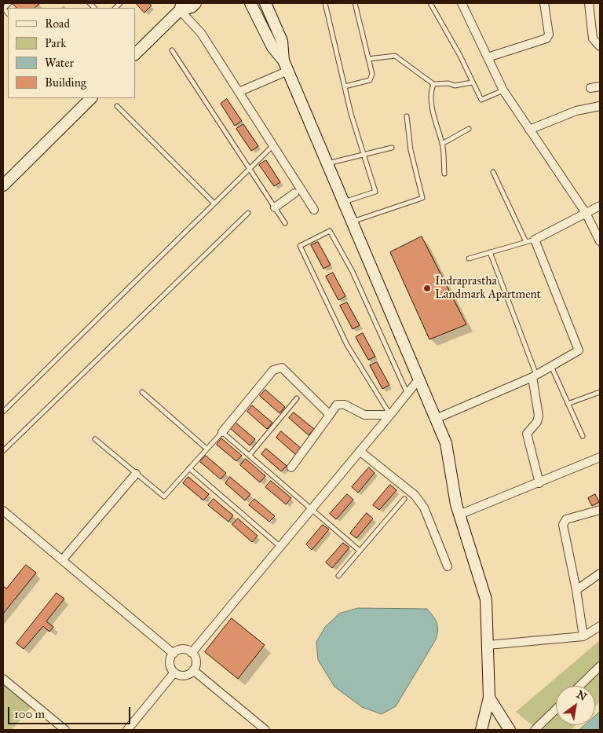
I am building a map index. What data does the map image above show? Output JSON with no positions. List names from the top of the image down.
{
  "places": ["Indraprastha Landmark Apartment"],
  "legend": [
    "Road",
    "Park",
    "Water",
    "Building"
  ],
  "scale_bar": "100 m",
  "north": "top right"
}
